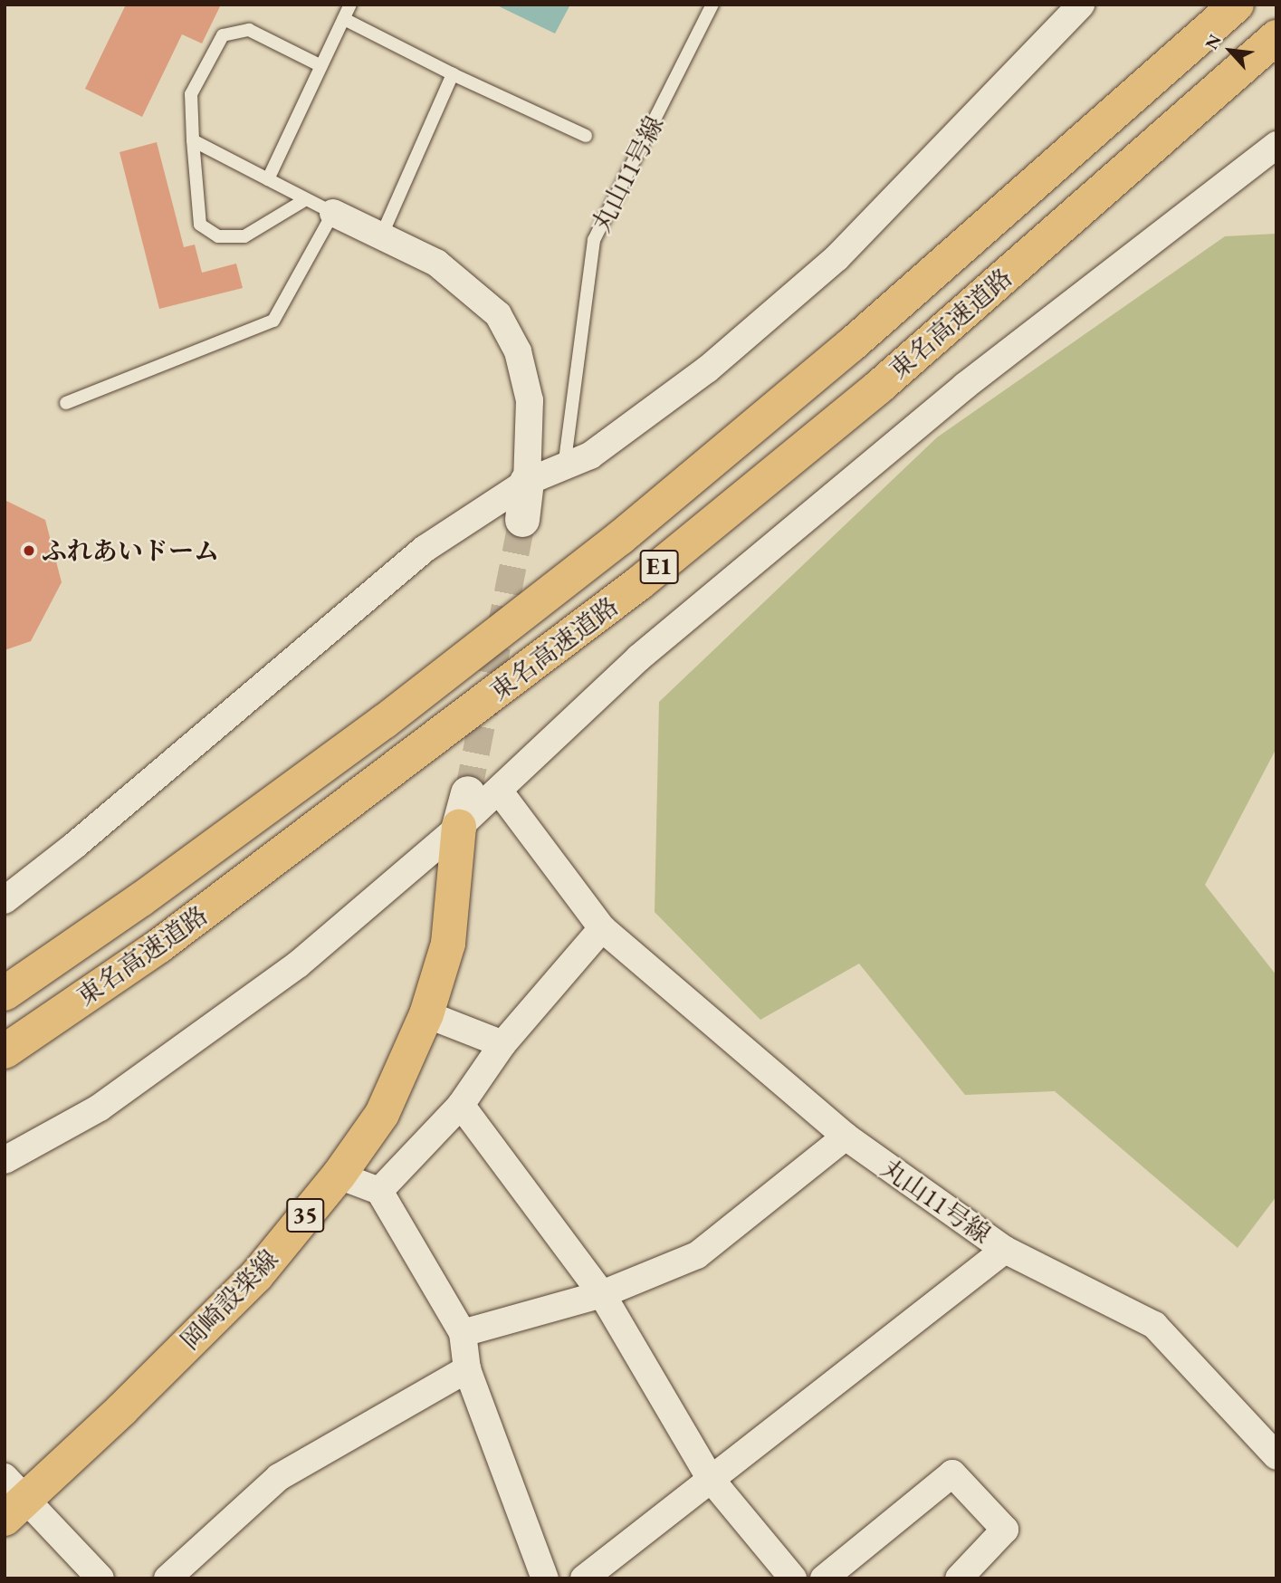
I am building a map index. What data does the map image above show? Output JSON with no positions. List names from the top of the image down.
{
  "streets": {
    "main road": [
      "東名高速道路",
      "E1",
      "35",
      "岡崎設楽線"
    ],
    "street": ["丸山11号線"]
  },
  "places": ["ふれあいドーム"],
  "north": "top left"
}
